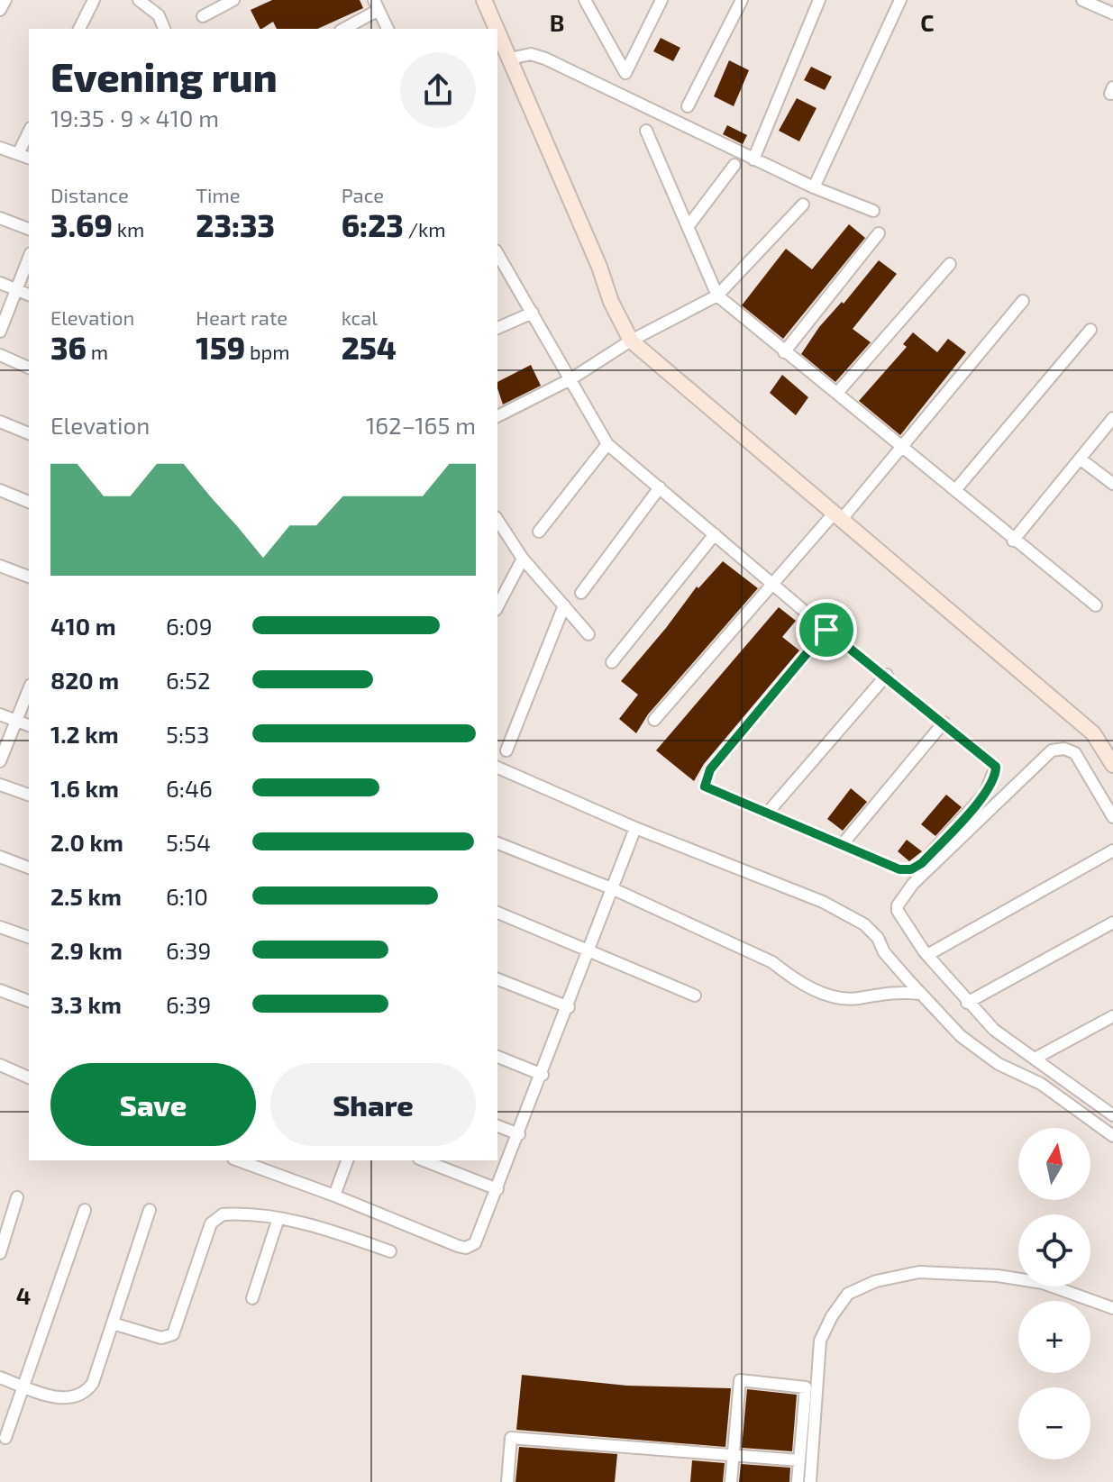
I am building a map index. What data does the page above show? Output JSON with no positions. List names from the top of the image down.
{
  "north": "top",
  "page": {
    "heading": ["Evening run", "19:35 · 9 × 410 m"],
    "stats": [
      ["Distance", "3.69 km"],
      ["Time", "23:33"],
      ["Pace", "6:23 /km"],
      ["Elevation", "36 m"],
      ["Heart rate", "159 bpm"],
      ["kcal", "254"]
    ],
    "chart": ["Elevation", "162–165 m"],
    "list": [
      {
        "name": "410 m",
        "note": "6:09"
      },
      {
        "name": "820 m",
        "note": "6:52"
      },
      {
        "name": "1.2 km",
        "note": "5:53"
      },
      {
        "name": "1.6 km",
        "note": "6:46"
      },
      {
        "name": "2.0 km",
        "note": "5:54"
      },
      {
        "name": "2.5 km",
        "note": "6:10"
      },
      {
        "name": "2.9 km",
        "note": "6:39"
      },
      {
        "name": "3.3 km",
        "note": "6:39"
      }
    ],
    "buttons": ["Save", "Share"],
    "map_buttons": ["+", "−"]
  },
  "grid": {
    "columns": ["B", "C"],
    "rows": ["4"]
  }
}
